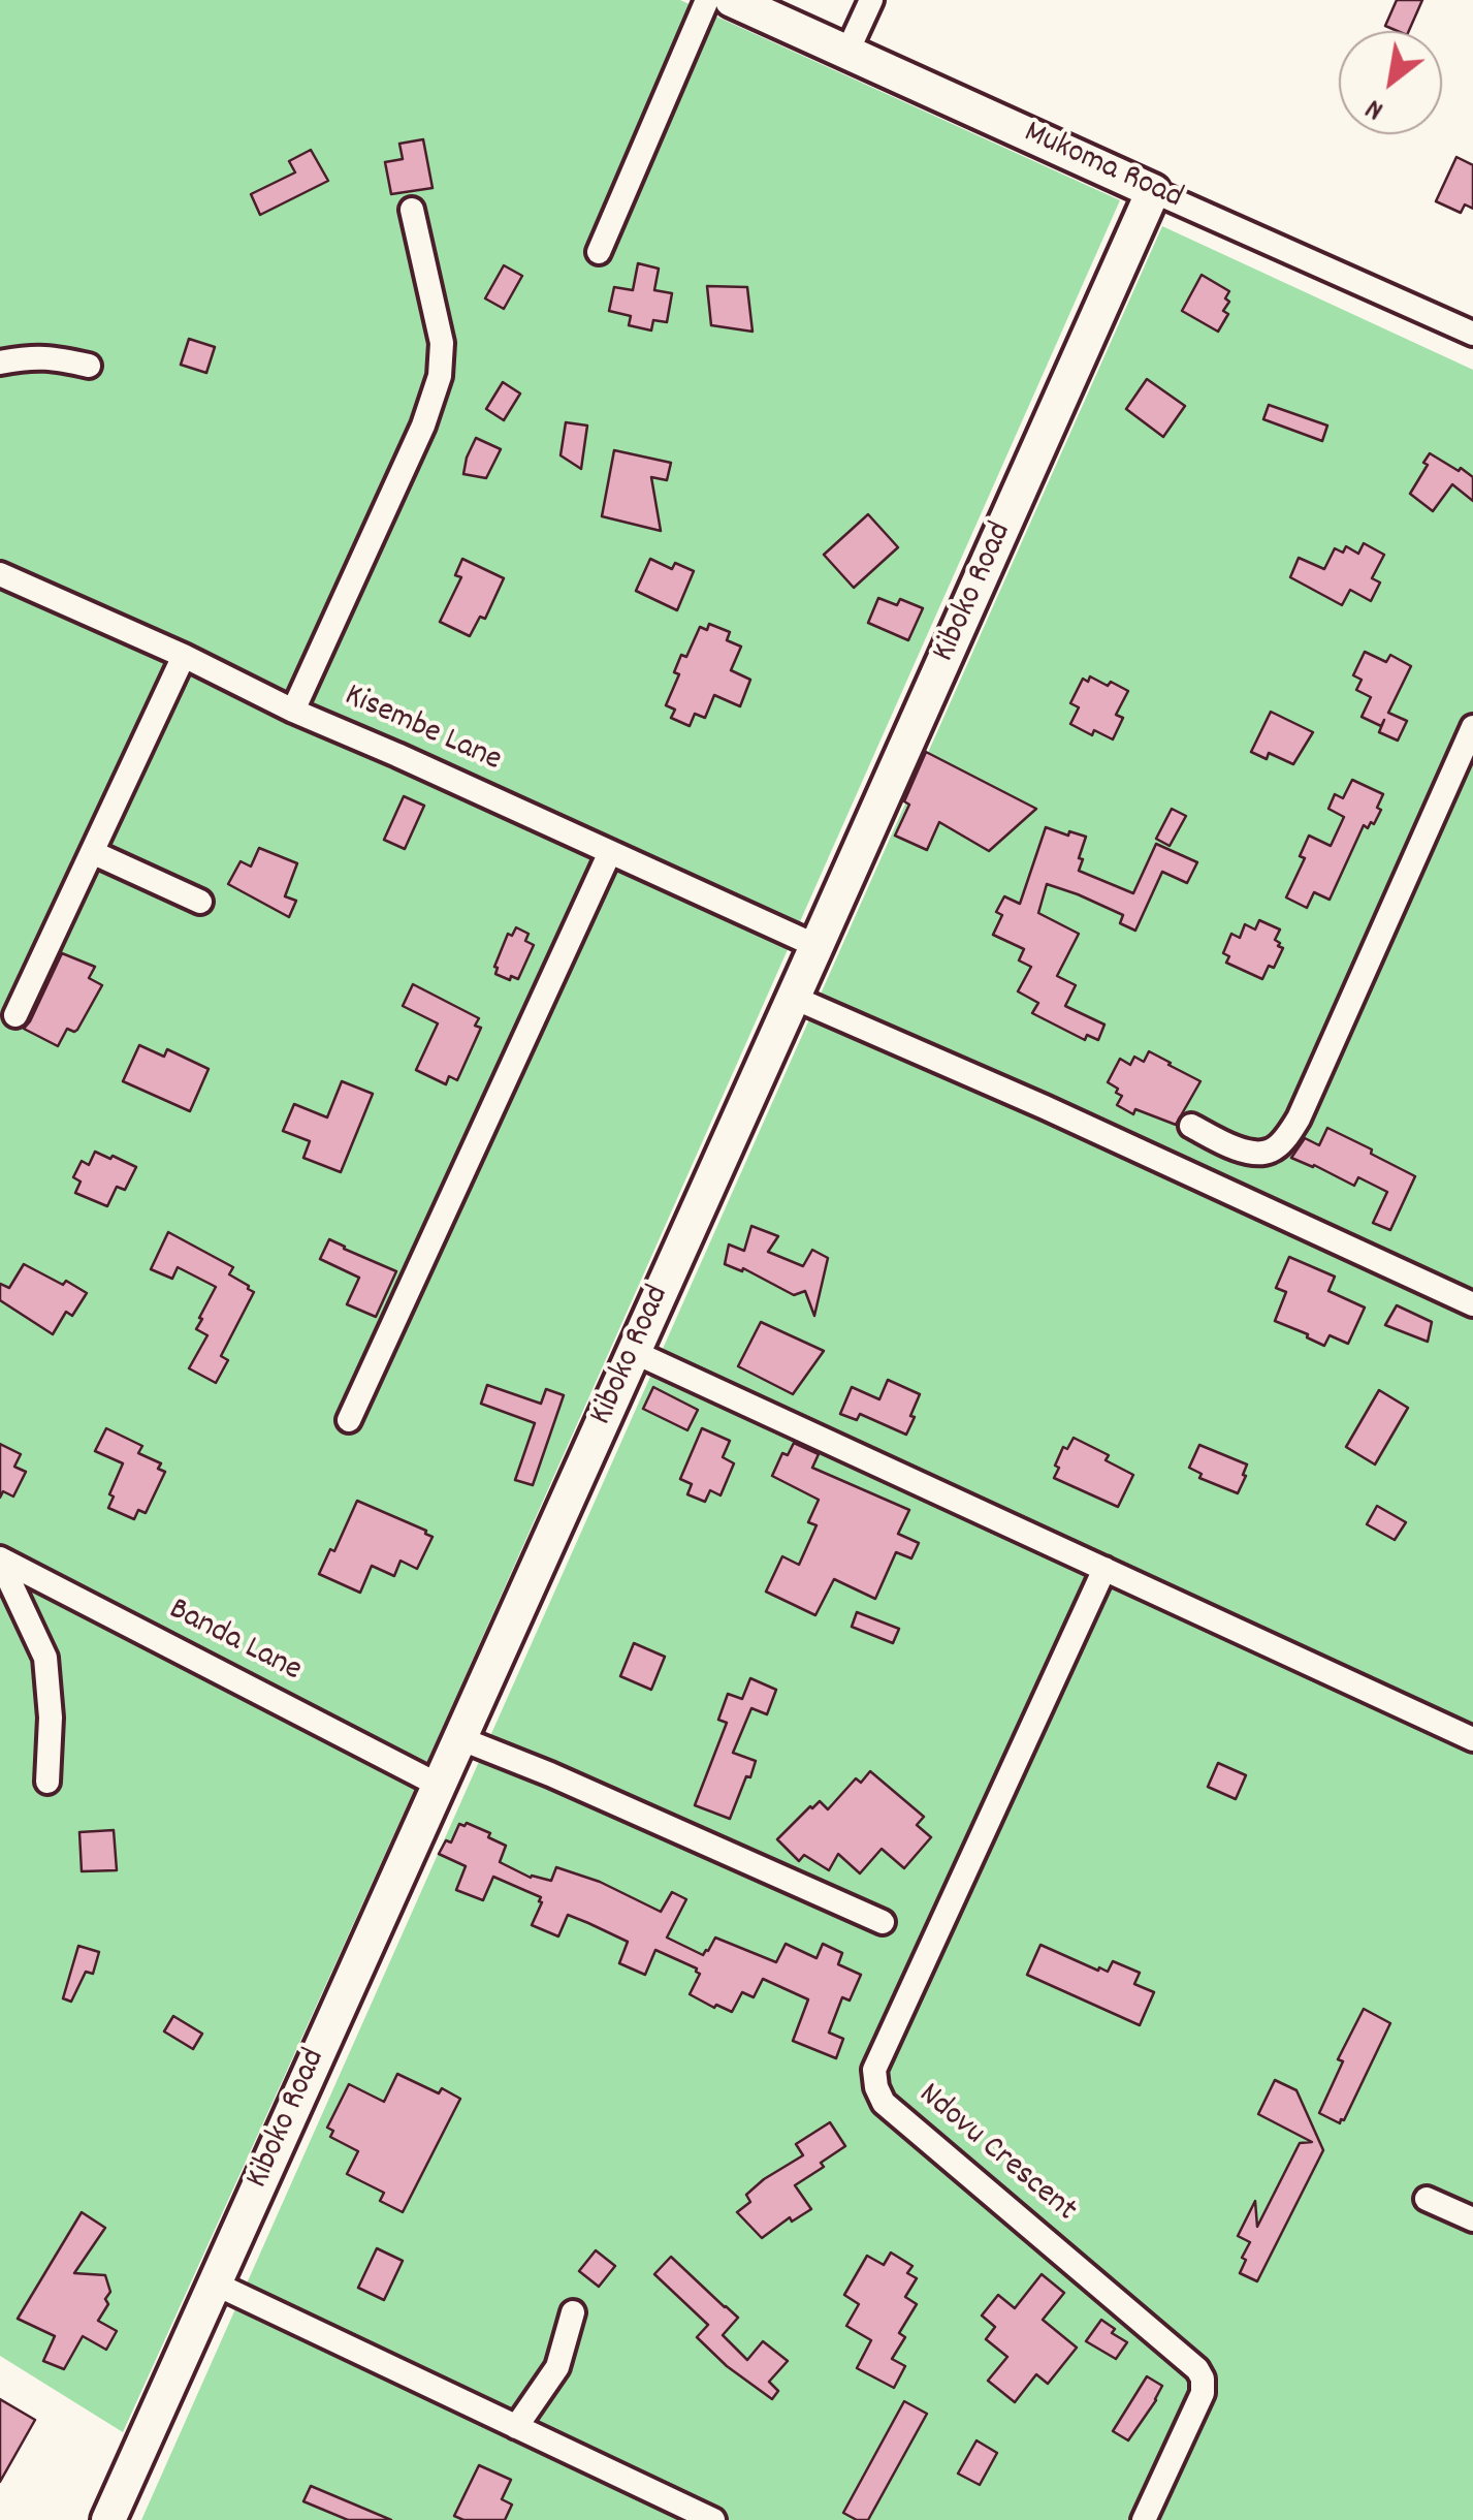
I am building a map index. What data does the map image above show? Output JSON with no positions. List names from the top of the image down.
{
  "streets": {
    "street": [
      "Mukoma Road",
      "Kiboko Road",
      "Kisembe Lane",
      "Banda Lane",
      "Ndovu Crescent"
    ]
  },
  "crossings": [
    ["Mukoma Road", "Kiboko Road"],
    ["Kiboko Road", "Kisembe Lane"],
    ["Kiboko Road", "Banda Lane"]
  ],
  "north": "bottom left"
}
